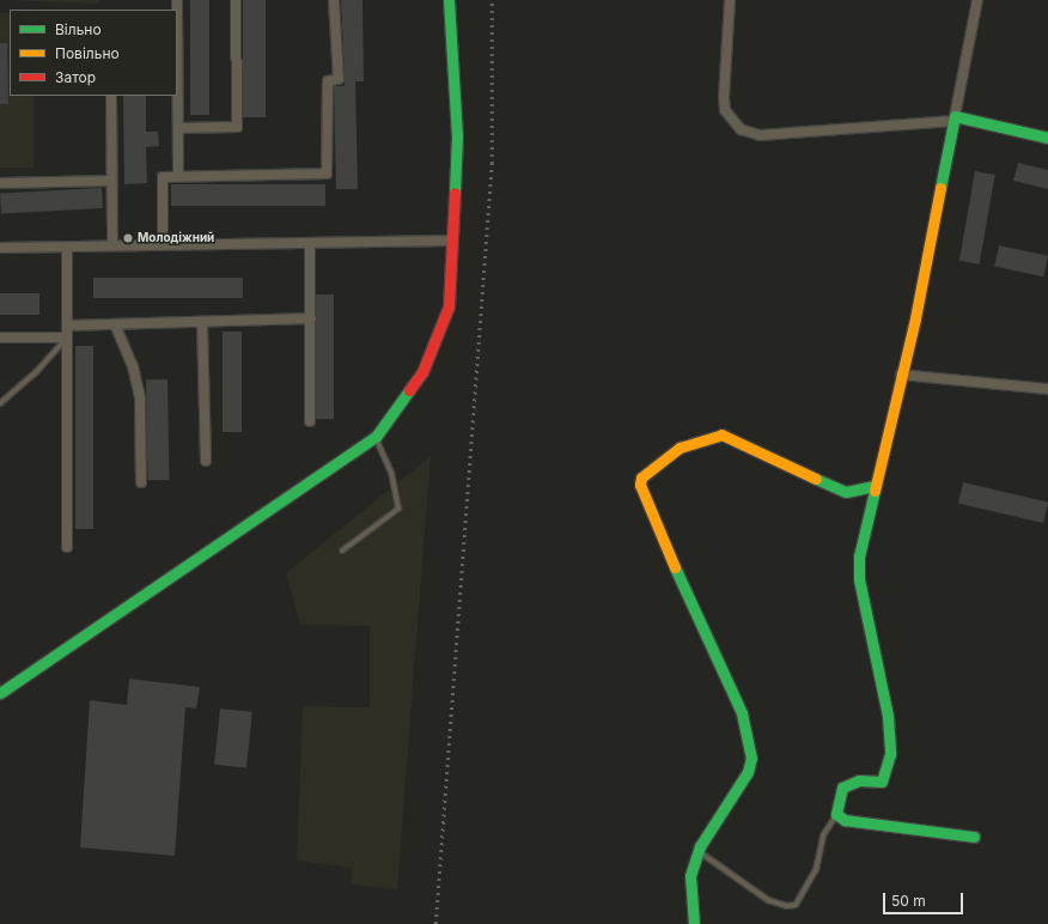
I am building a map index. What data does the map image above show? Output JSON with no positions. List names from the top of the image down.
{
  "places": ["Молодіжний"],
  "legend": ["Вільно", "Повільно", "Затор"],
  "scale_bar": "50 m"
}
